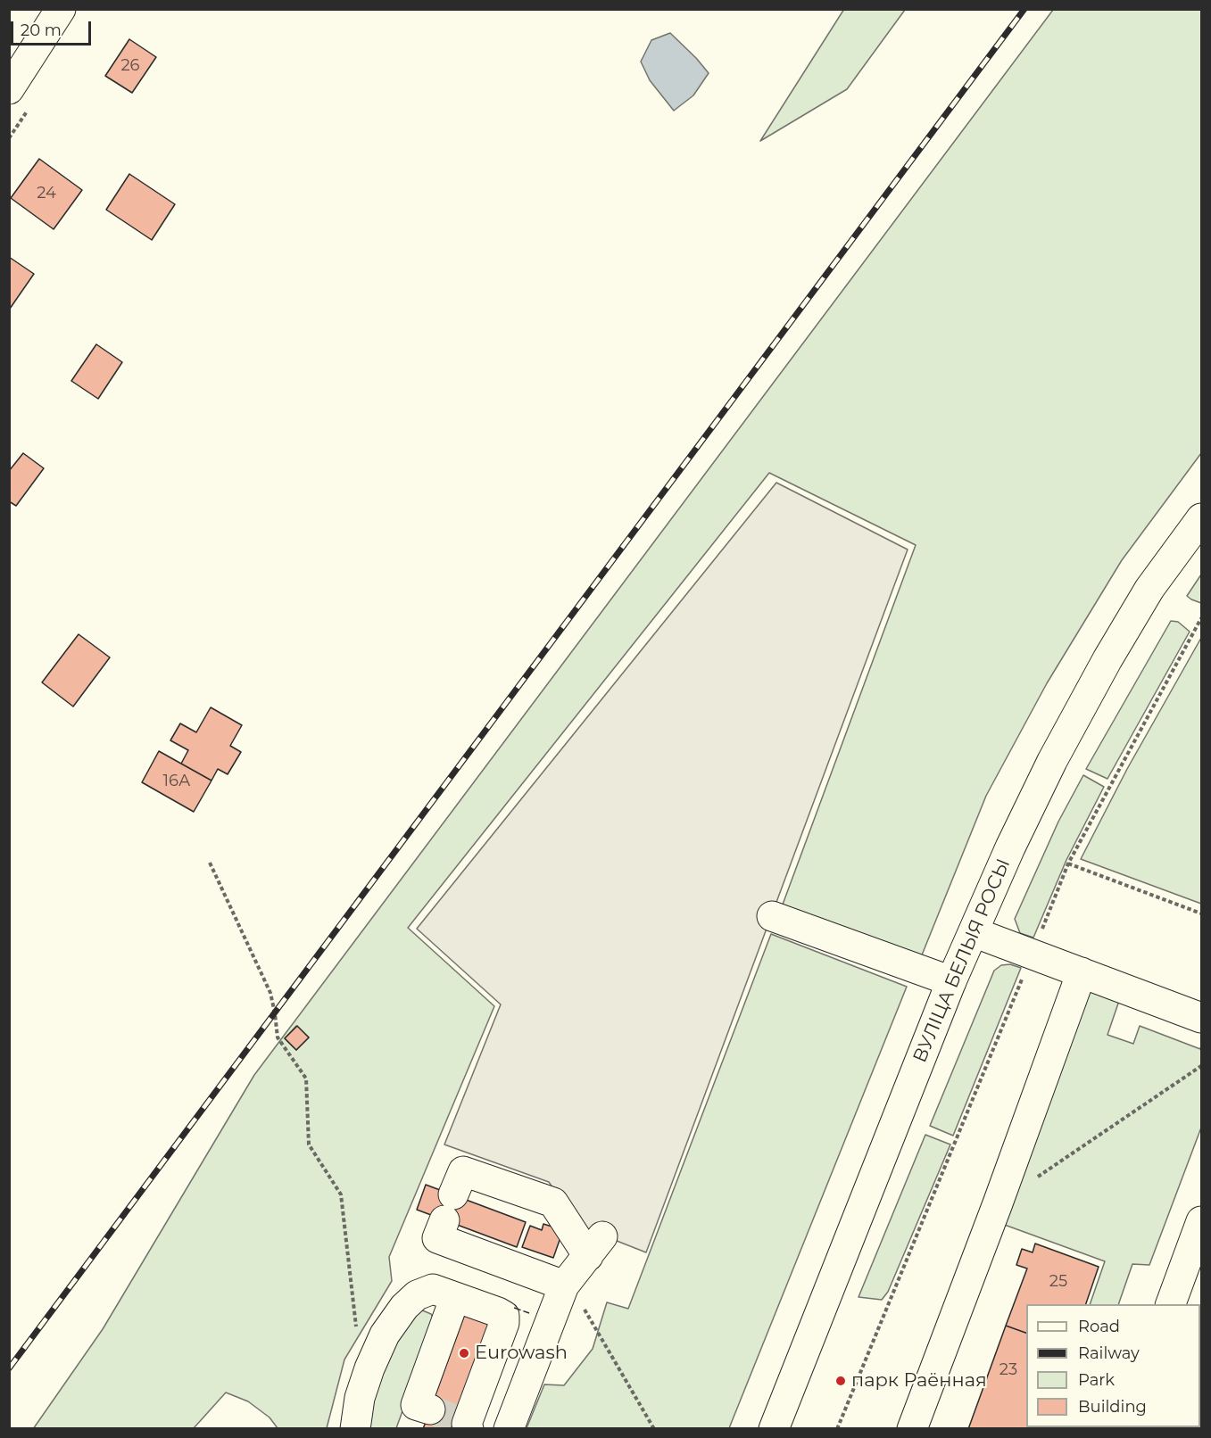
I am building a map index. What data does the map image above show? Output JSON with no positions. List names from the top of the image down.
{
  "streets": {
    "main road": ["ВУЛІЦА БЕЛЫЯ РОСЫ"]
  },
  "places": ["Eurowash", "парк Раённая"],
  "house_numbers": [
    "26",
    "24",
    "16А",
    "25",
    "23"
  ],
  "legend": [
    "Road",
    "Railway",
    "Park",
    "Building"
  ],
  "scale_bar": "20 m"
}
